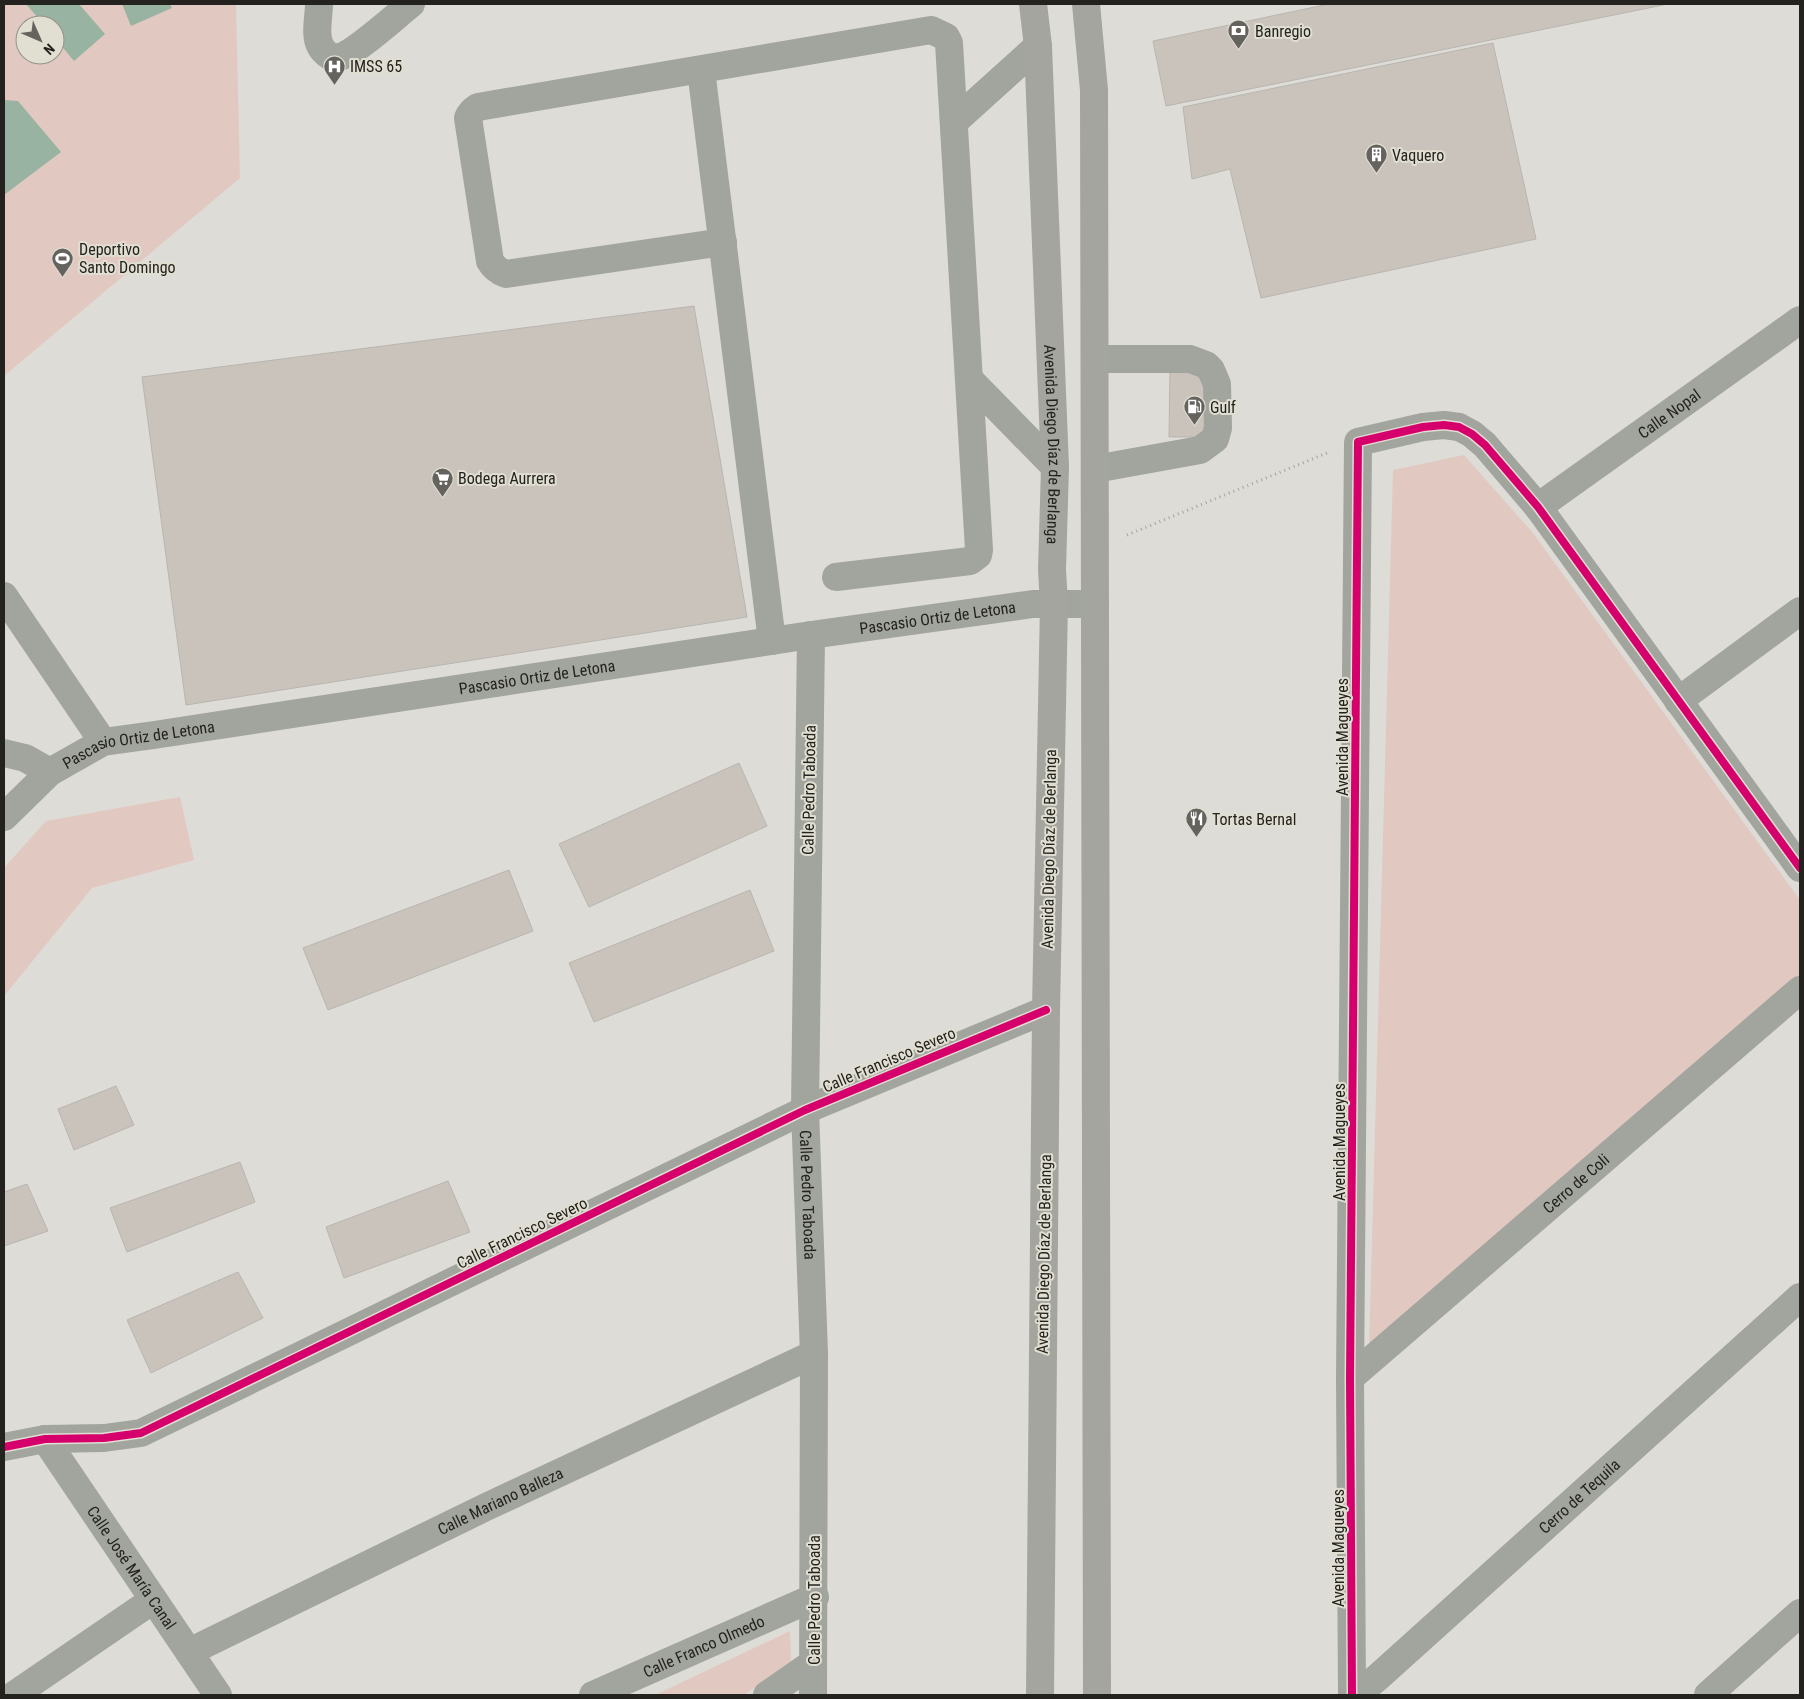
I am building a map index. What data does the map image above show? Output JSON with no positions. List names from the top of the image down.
{
  "streets": {
    "main road": ["Avenida Diego Díaz de Berlanga"],
    "street": [
      "Calle Nopal",
      "Pascasio Ortiz de Letona",
      "Avenida Magueyes",
      "Calle Pedro Taboada",
      "Calle Francisco Severo",
      "Cerro de Coli",
      "Cerro de Tequila",
      "Calle Mariano Balleza",
      "Calle José María Canal",
      "Calle Franco Olmedo"
    ]
  },
  "crossings": [
    ["Avenida Diego Díaz de Berlanga", "Pascasio Ortiz de Letona"],
    ["Avenida Diego Díaz de Berlanga", "Calle Francisco Severo"],
    ["Pascasio Ortiz de Letona", "Calle Pedro Taboada"],
    ["Avenida Magueyes", "Cerro de Coli"],
    ["Calle Pedro Taboada", "Calle Francisco Severo"],
    ["Calle Pedro Taboada", "Calle Mariano Balleza"],
    ["Calle Pedro Taboada", "Calle Franco Olmedo"],
    ["Calle Francisco Severo", "Calle José María Canal"],
    ["Calle Mariano Balleza", "Calle José María Canal"]
  ],
  "places": {
    "bank": ["Banregio"],
    "hospital": ["IMSS 65"],
    "building": ["Vaquero"],
    "sports": ["Deportivo Santo Domingo"],
    "fuel station": ["Gulf"],
    "supermarket": ["Bodega Aurrera"],
    "restaurant": ["Tortas Bernal"]
  },
  "north": "bottom right"
}
